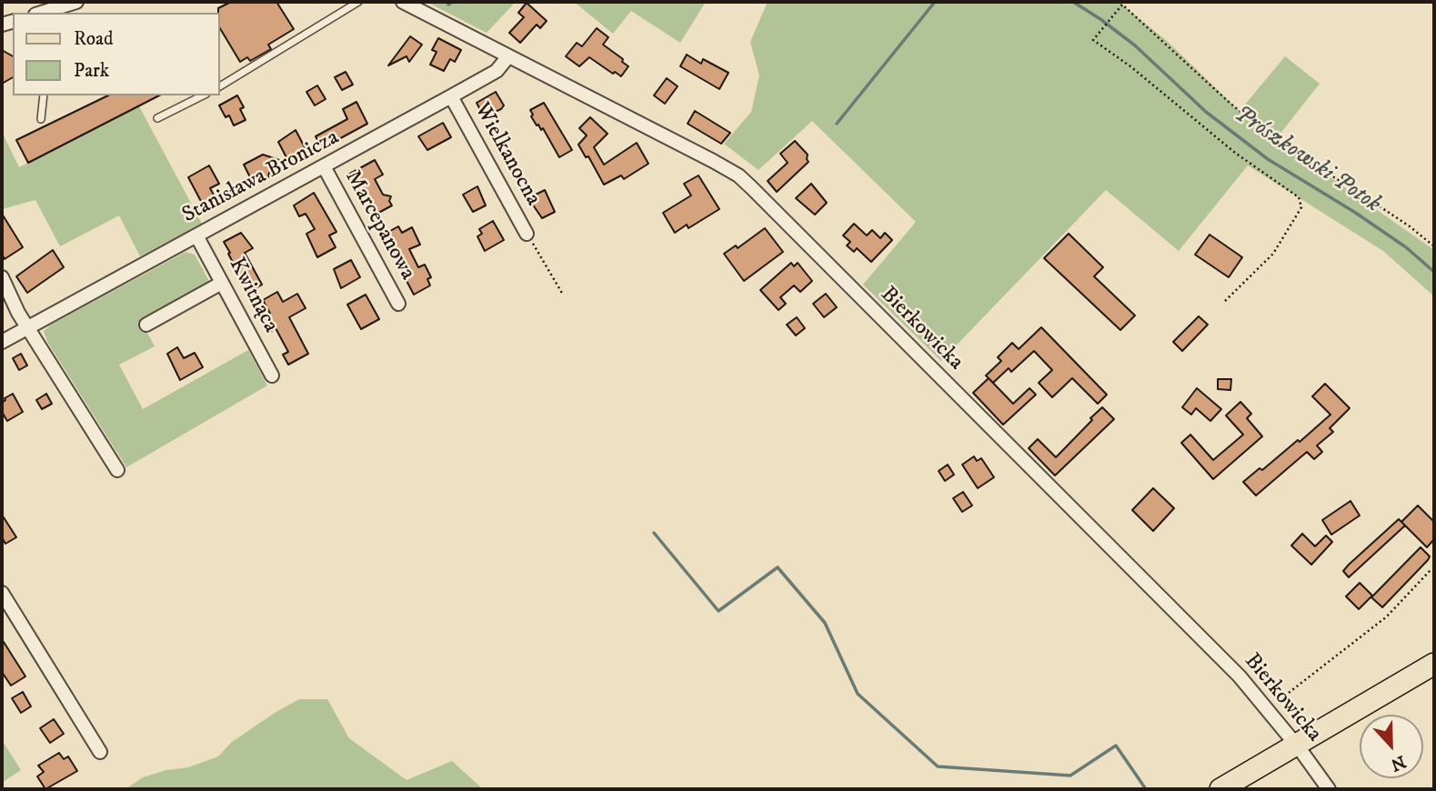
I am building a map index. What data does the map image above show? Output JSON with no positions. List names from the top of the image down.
{
  "streets": {
    "street": [
      "Wielkanocna",
      "Stanisława Bronicza",
      "Marcepanowa",
      "Kwitnąca",
      "Bierkowicka"
    ]
  },
  "crossings": [
    ["Wielkanocna", "Stanisława Bronicza"],
    ["Stanisława Bronicza", "Marcepanowa"],
    ["Stanisława Bronicza", "Kwitnąca"],
    ["Stanisława Bronicza", "Bierkowicka"]
  ],
  "water": ["Prószkowski Potok"],
  "legend": ["Road", "Park"],
  "north": "bottom"
}
